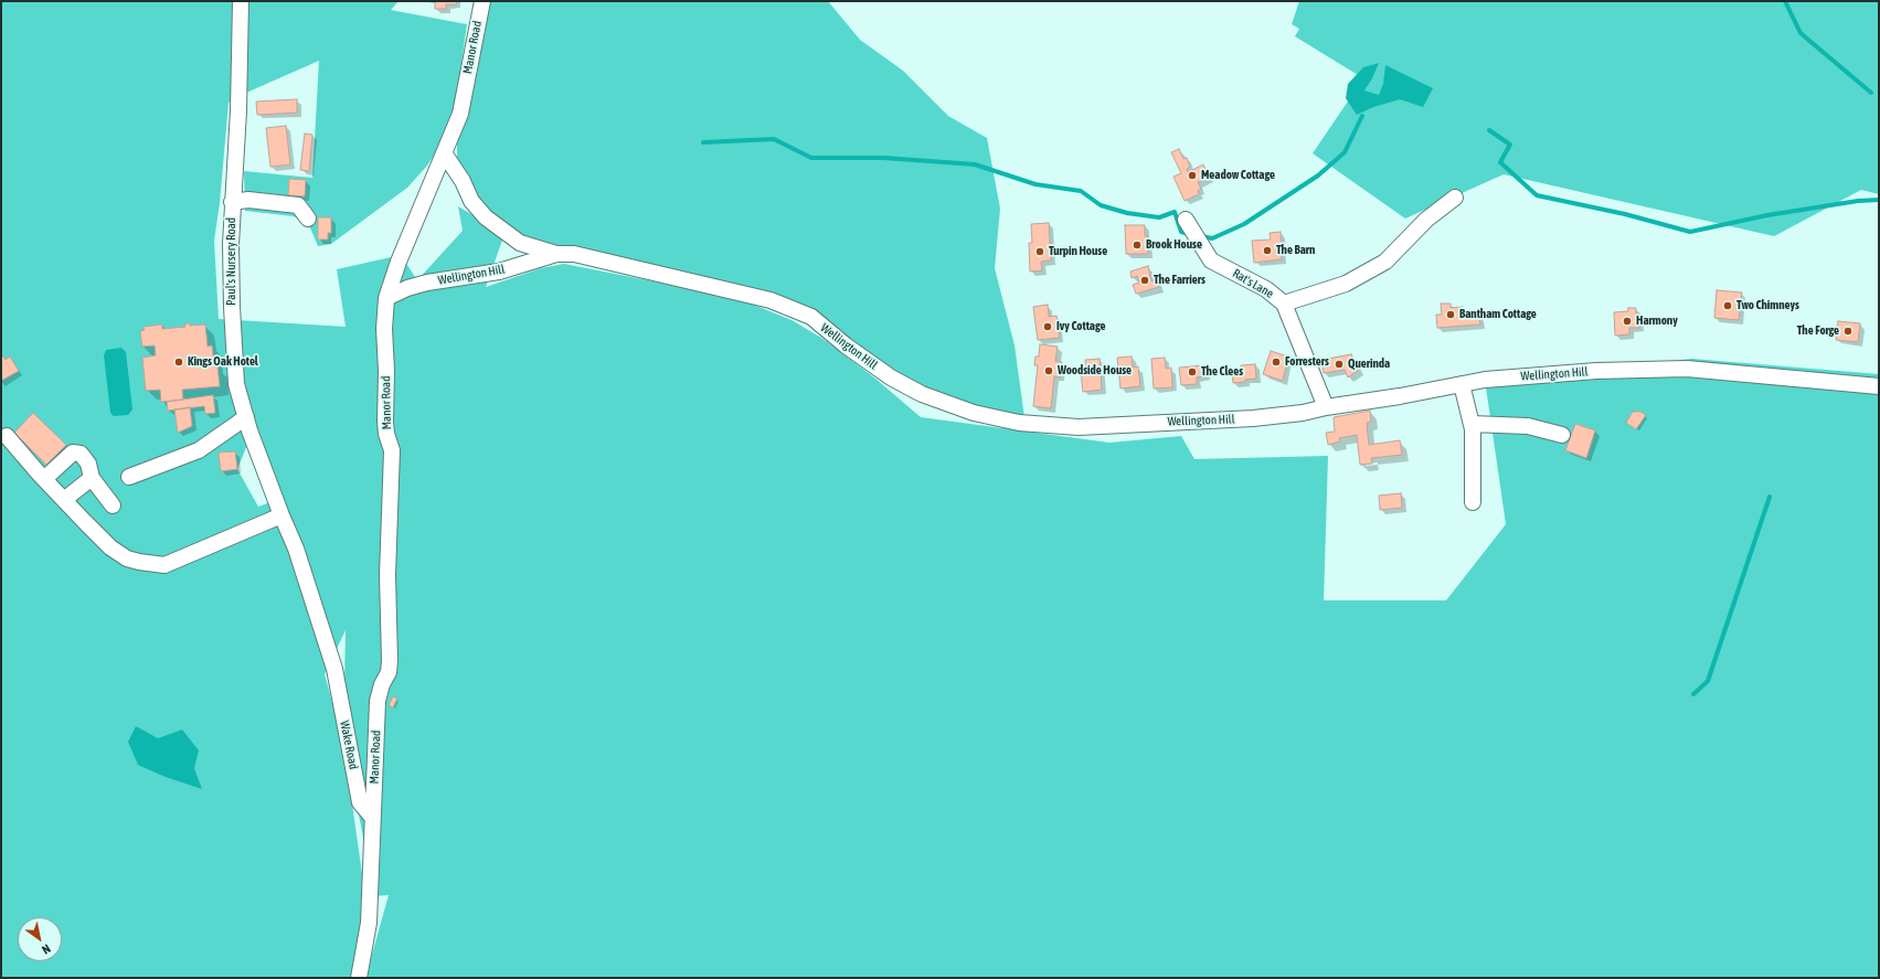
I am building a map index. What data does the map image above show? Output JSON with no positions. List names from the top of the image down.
{
  "streets": {
    "street": [
      "Manor Road",
      "Paul's Nursery Road",
      "Wellington Hill",
      "Rat's Lane",
      "Wake Road"
    ]
  },
  "crossings": [
    ["Manor Road", "Wellington Hill"],
    ["Manor Road", "Wake Road"],
    ["Paul's Nursery Road", "Wake Road"],
    ["Wellington Hill", "Rat's Lane"]
  ],
  "places": [
    "Meadow Cottage",
    "Brook House",
    "The Barn",
    "Turpin House",
    "The Farriers",
    "Two Chimneys",
    "Bantham Cottage",
    "Harmony",
    "Ivy Cottage",
    "The Forge",
    "Kings Oak Hotel",
    "Forresters",
    "Querinda",
    "Woodside House",
    "The Clees"
  ],
  "north": "bottom right"
}
